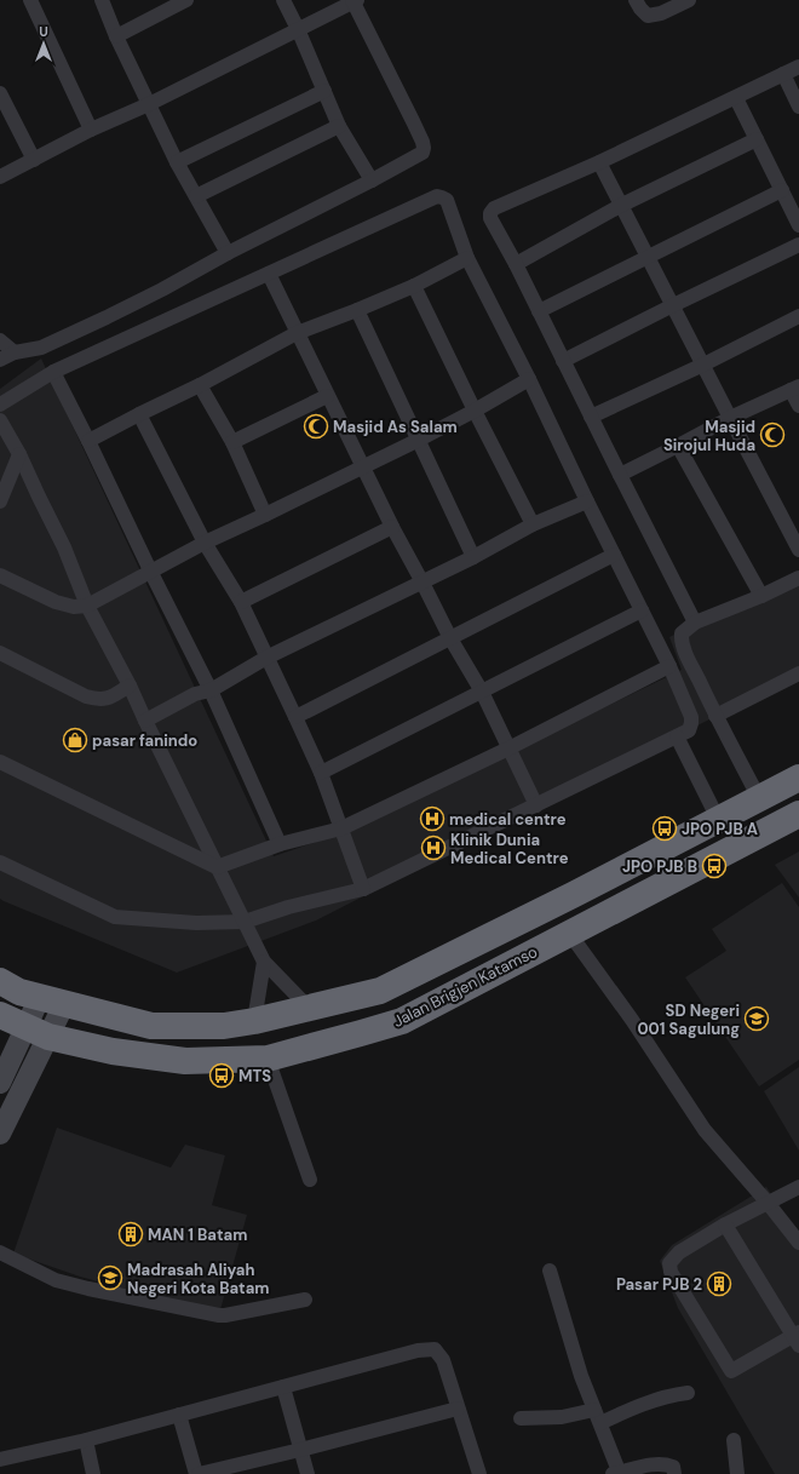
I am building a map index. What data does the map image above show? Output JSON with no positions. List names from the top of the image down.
{
  "streets": {
    "highway": ["Jalan Brigjen Katamso"]
  },
  "places": {
    "mosque": ["Masjid As Salam", "Masjid Sirojul Huda"],
    "shop": ["pasar fanindo"],
    "hospital": ["medical centre", "Klinik Dunia Medical Centre"],
    "bus stop": ["JPO PJB A", "JPO PJB B", "MTS"],
    "school or university": ["SD Negeri 001 Sagulung", "Madrasah Aliyah Negeri Kota Batam"],
    "building": ["MAN 1 Batam", "Pasar PJB 2"]
  },
  "north": "top"
}
